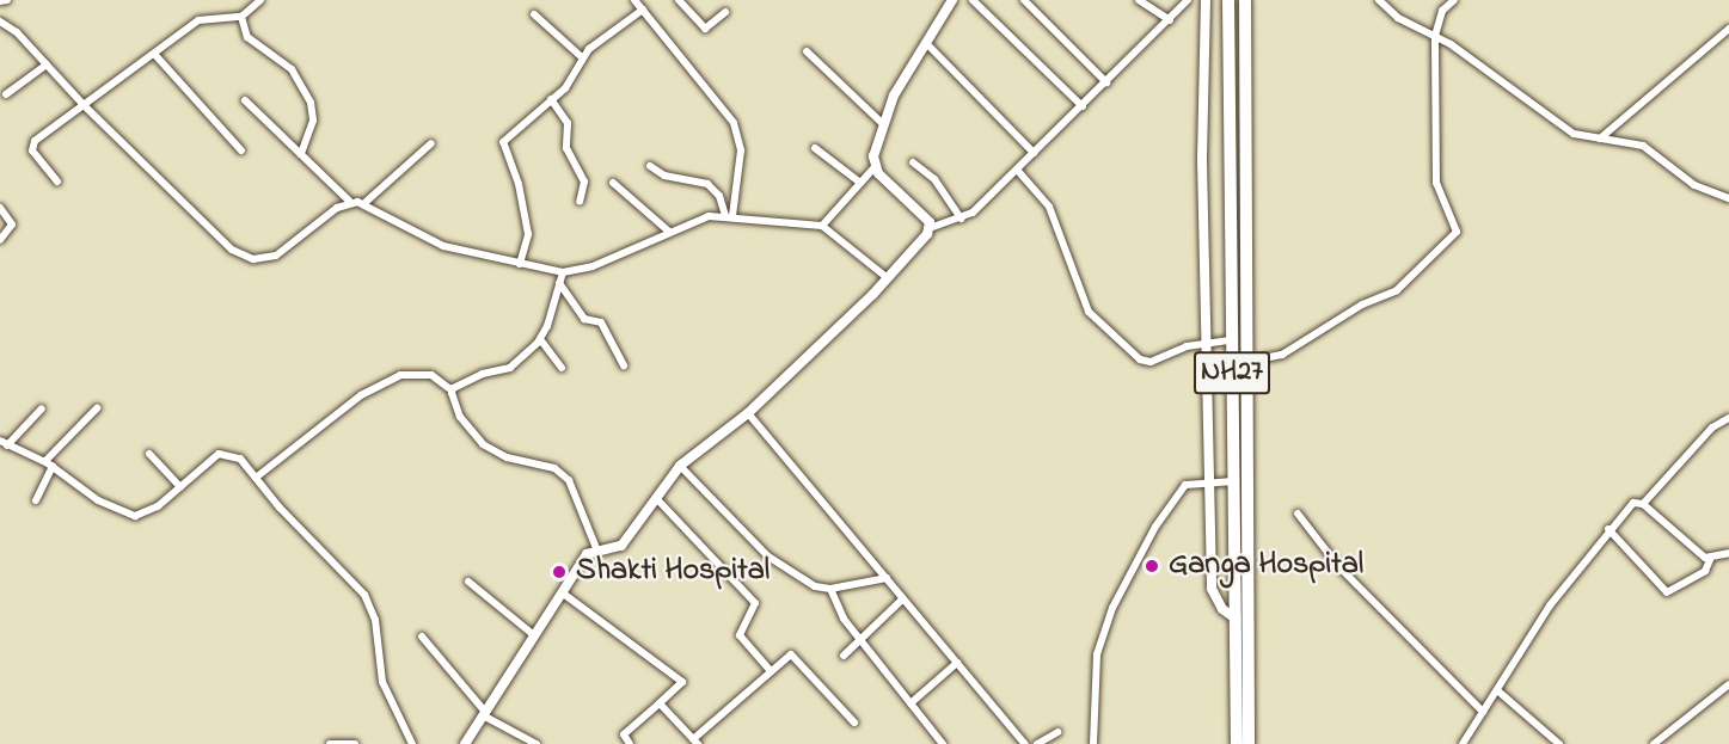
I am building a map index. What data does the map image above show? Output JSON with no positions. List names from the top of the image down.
{
  "streets": {
    "highway": ["NH27"]
  },
  "places": ["Ganga Hospital", "Shakti Hospital"]
}
